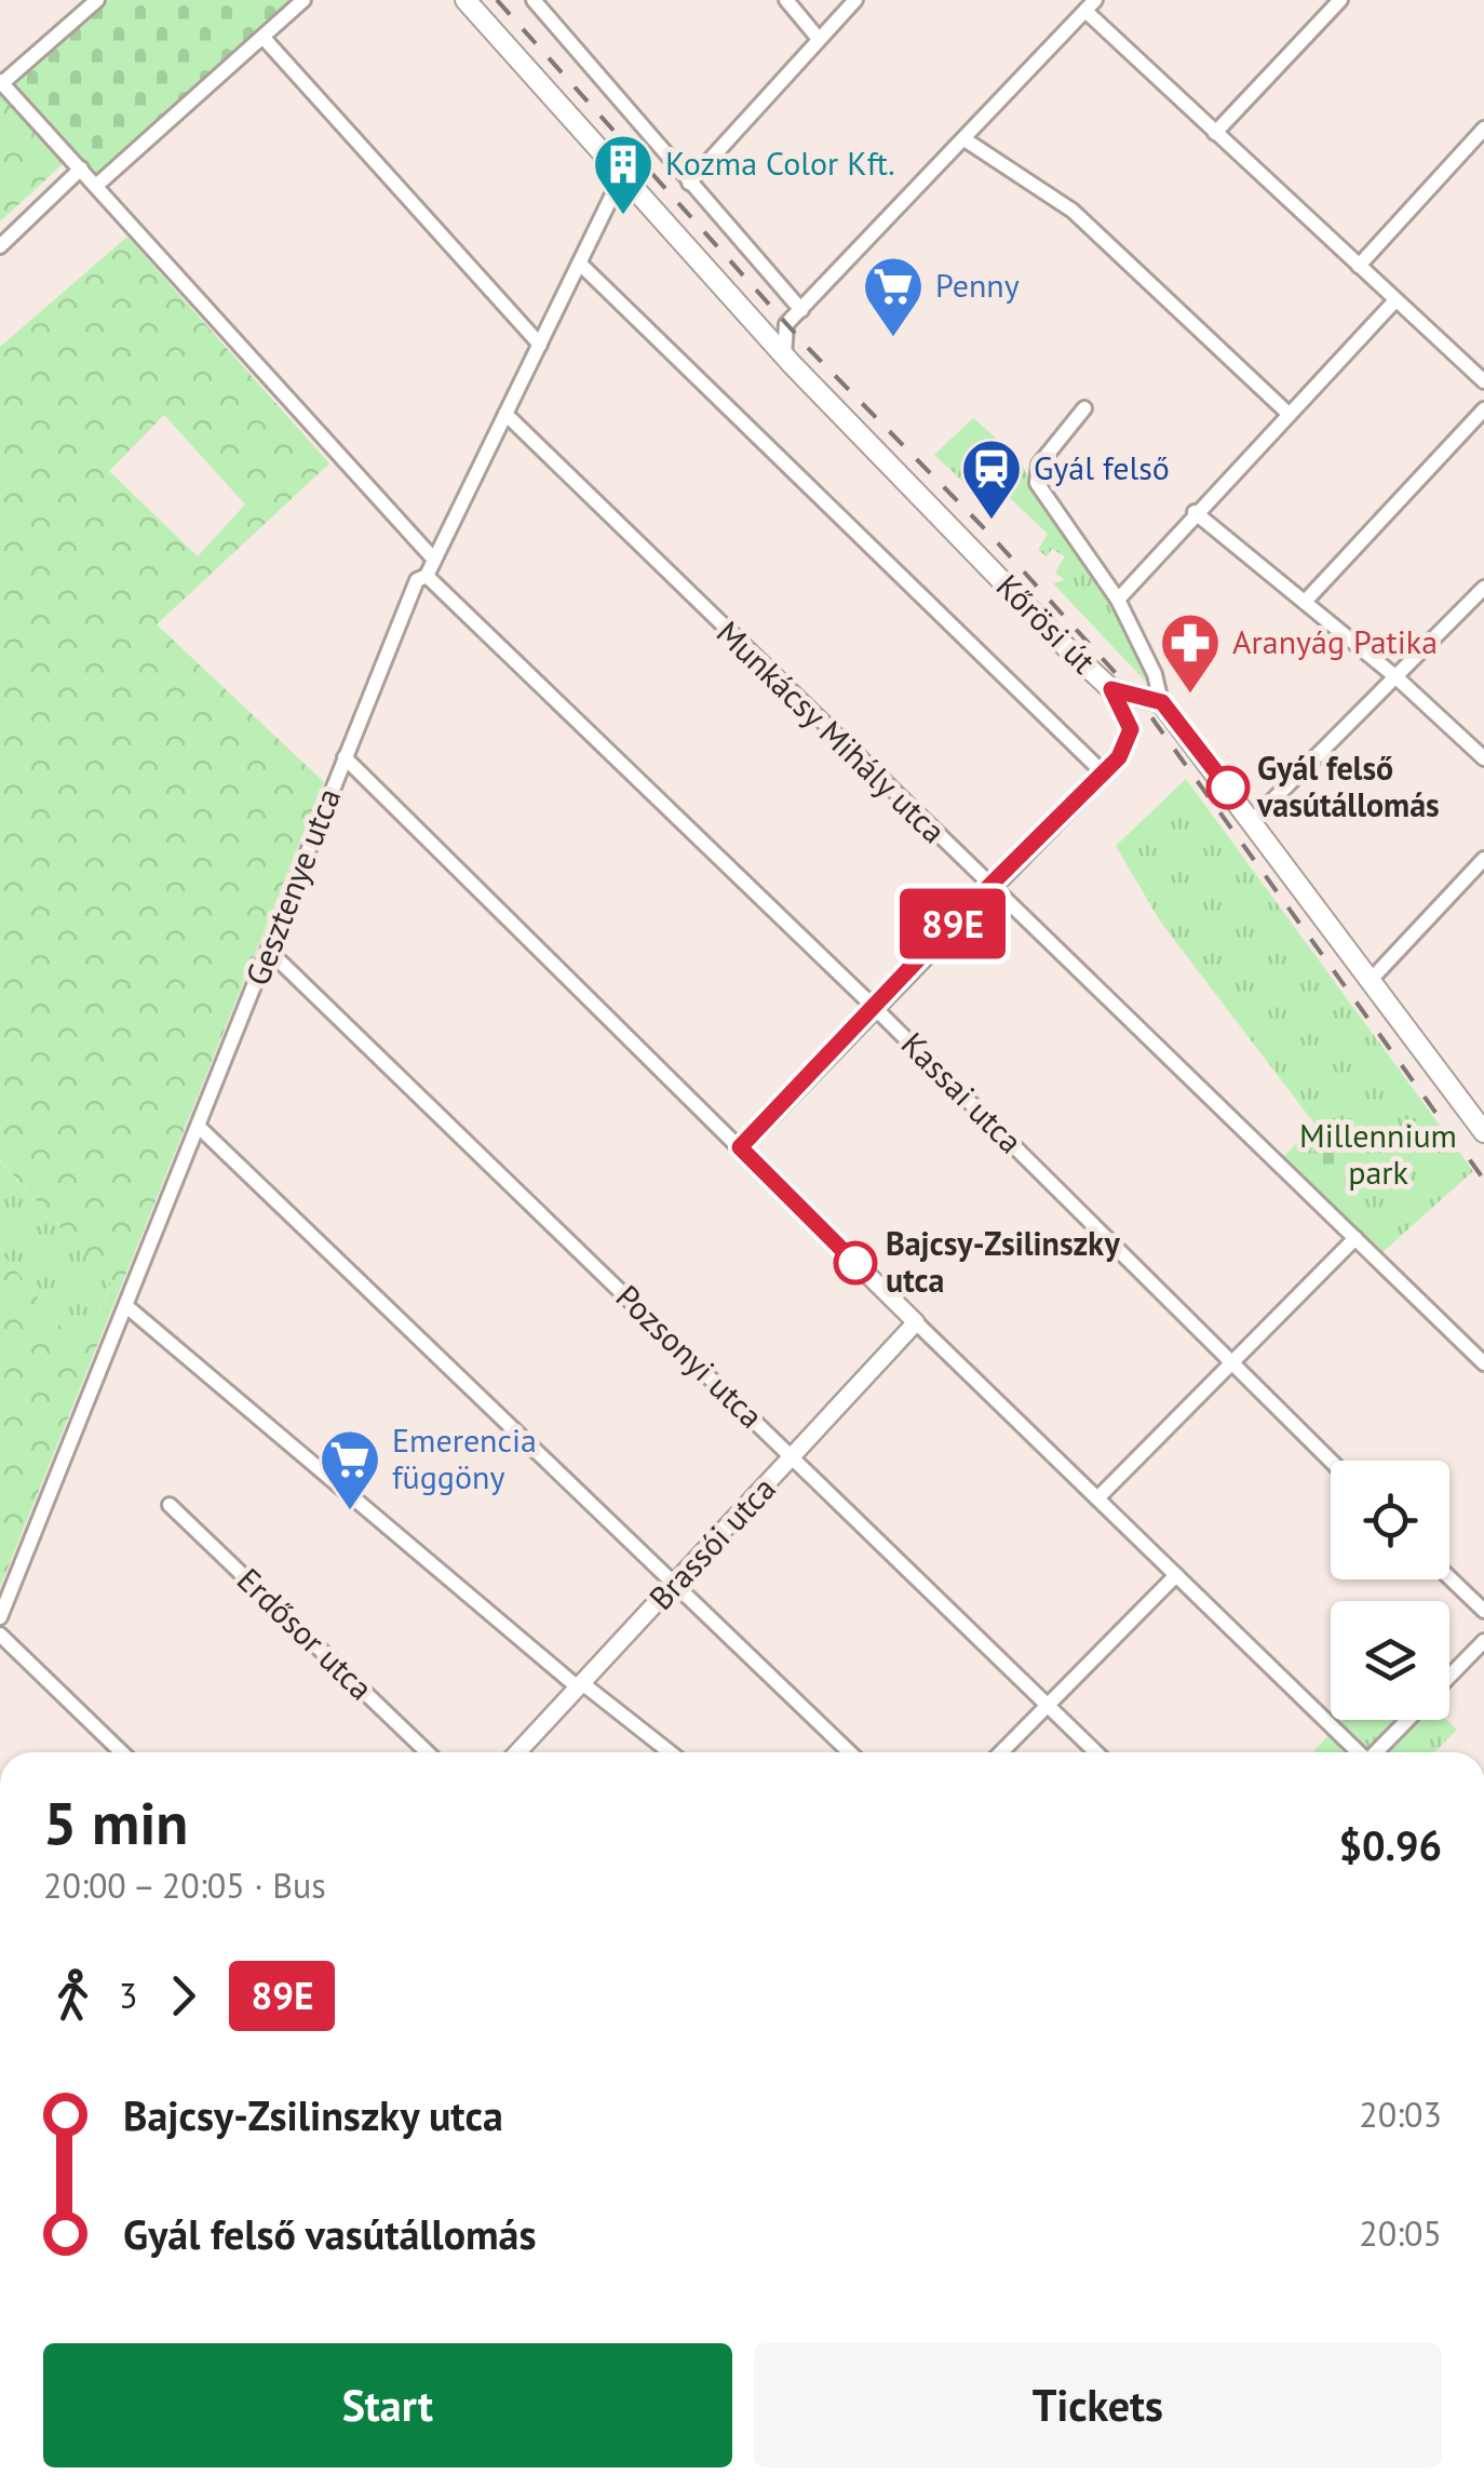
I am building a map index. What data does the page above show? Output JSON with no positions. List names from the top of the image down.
{
  "streets": {
    "main road": ["Kőrösi út"],
    "street": [
      "Munkácsy Mihály utca",
      "Gesztenye utca",
      "Kassai utca",
      "Pozsonyi utca",
      "Brassói utca",
      "Erdősor utca"
    ]
  },
  "crossings": [
    ["Kőrösi út", "Gesztenye utca"],
    ["Munkácsy Mihály utca", "Gesztenye utca"],
    ["Gesztenye utca", "Kassai utca"],
    ["Gesztenye utca", "Pozsonyi utca"],
    ["Pozsonyi utca", "Brassói utca"]
  ],
  "parks": ["Millennium park"],
  "places": {
    "building": ["Kozma Color Kft."],
    "supermarket": ["Penny", "Emerencia függöny"],
    "station": ["Gyál felső"],
    "pharmacy": ["Aranyág Patika"],
    "other": ["Gyál felső vasútállomás", "Bajcsy-Zsilinszky utca"]
  },
  "lines": ["bus line 89E"],
  "page": {
    "on_map": "89E",
    "heading": ["5 min", "20:00 – 20:05 · Bus", "$0.96"],
    "legs": ["3", "89E"],
    "list": [
      {
        "name": "Bajcsy-Zsilinszky utca",
        "value": "20:03"
      },
      {
        "name": "Gyál felső vasútállomás",
        "value": "20:05"
      }
    ],
    "buttons": ["Start", "Tickets"]
  }
}
